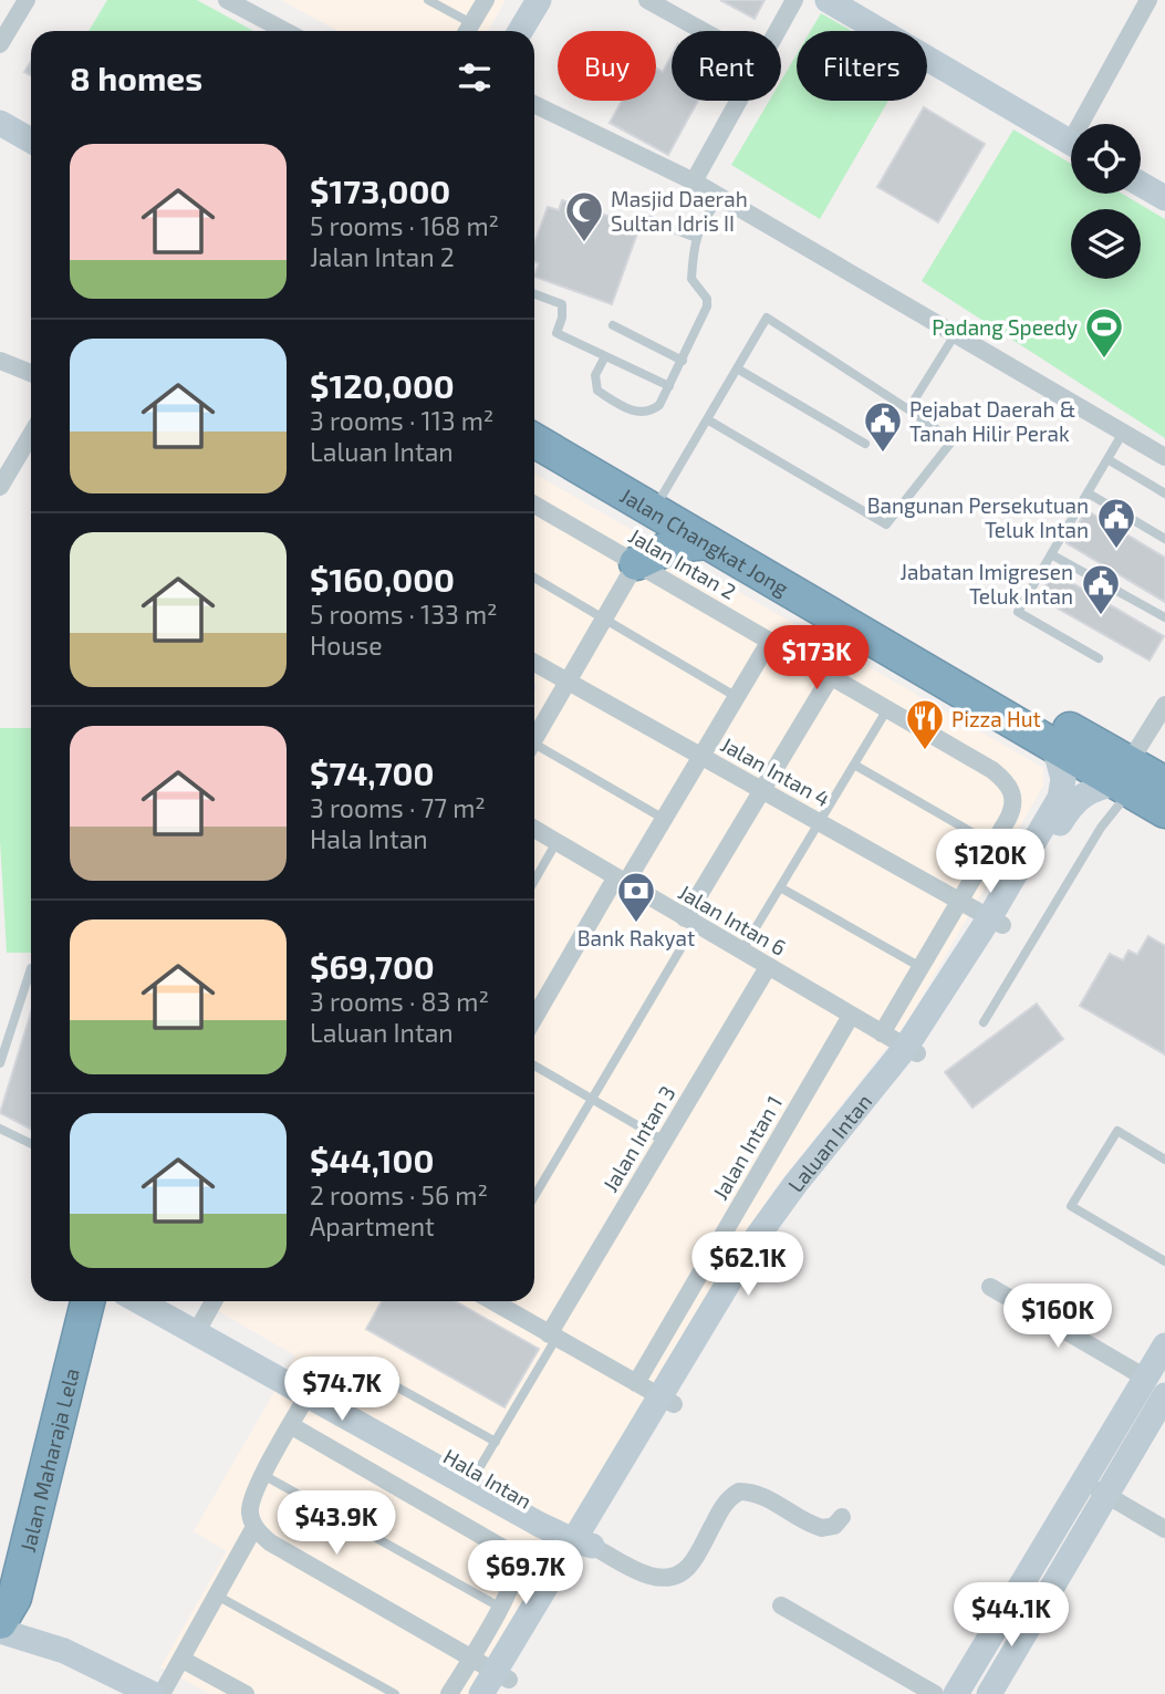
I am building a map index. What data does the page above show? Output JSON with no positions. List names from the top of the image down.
{
  "streets": {
    "highway": ["Jalan Changkat Jong", "Jalan Maharaja Lela"],
    "street": [
      "Jalan Intan 2",
      "Jalan Intan 4",
      "Jalan Intan 6",
      "Jalan Intan 3",
      "Laluan Intan",
      "Jalan Intan 1",
      "Hala Intan"
    ]
  },
  "crossings": [
    ["Jalan Changkat Jong", "Laluan Intan"],
    ["Jalan Intan 2", "Jalan Intan 4"],
    ["Jalan Intan 2", "Jalan Intan 6"],
    ["Jalan Intan 4", "Laluan Intan"],
    ["Jalan Intan 6", "Jalan Intan 3"],
    ["Jalan Intan 6", "Laluan Intan"],
    ["Jalan Intan 6", "Jalan Intan 1"],
    ["Laluan Intan", "Hala Intan"]
  ],
  "places": {
    "mosque": ["Masjid Daerah Sultan Idris II"],
    "sports": ["Padang Speedy"],
    "public building": ["Pejabat Daerah & Tanah Hilir Perak", "Bangunan Persekutuan Teluk Intan", "Jabatan Imigresen Teluk Intan"],
    "restaurant": ["Pizza Hut"],
    "bank": ["Bank Rakyat"]
  },
  "page": {
    "chip": ["Buy", "Rent", "Filters"],
    "heading": "8 homes",
    "list": [
      {
        "name": "$173,000",
        "note": "5 rooms · 168 m² · Jalan Intan 2"
      },
      {
        "name": "$120,000",
        "note": "3 rooms · 113 m² · Laluan Intan"
      },
      {
        "name": "$160,000",
        "note": "5 rooms · 133 m² · House"
      },
      {
        "name": "$74,700",
        "note": "3 rooms · 77 m² · Hala Intan"
      },
      {
        "name": "$69,700",
        "note": "3 rooms · 83 m² · Laluan Intan"
      },
      {
        "name": "$44,100",
        "note": "2 rooms · 56 m² · Apartment"
      }
    ],
    "price": [
      "$173K",
      "$120K",
      "$62.1K",
      "$160K",
      "$74.7K",
      "$43.9K",
      "$69.7K",
      "$44.1K"
    ]
  }
}
